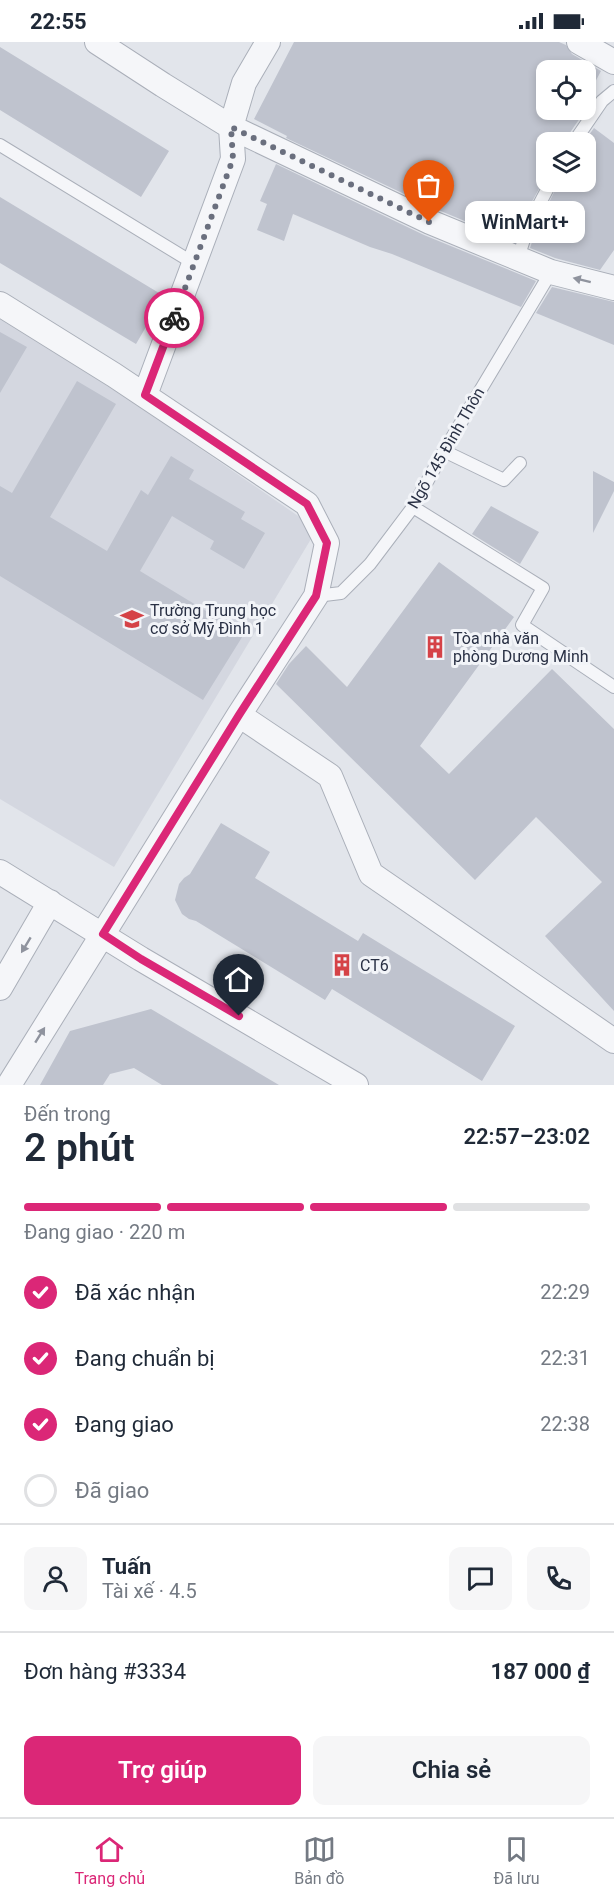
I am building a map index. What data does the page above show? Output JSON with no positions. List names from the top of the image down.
{
  "streets": {
    "lane": ["Ngõ 145 Đình Thôn"]
  },
  "places": {
    "other": ["WinMart+"],
    "school or university": ["Trường Trung học cơ sở Mỹ Đình 1"],
    "building": ["Tòa nhà văn phòng Dương Minh", "CT6"]
  },
  "page": {
    "status": "22:55",
    "bubble": "WinMart+",
    "heading": ["2 phút", "Đến trong", "22:57–23:02"],
    "panel": [
      "Tuấn",
      "Tài xế · 4.5",
      "Đơn hàng #3334",
      "187 000 ₫"
    ],
    "bar": "Đang giao · 220 m",
    "list": [
      ["Đã xác nhận", "22:29"],
      ["Đang chuẩn bị", "22:31"],
      ["Đang giao", "22:38"],
      "Đã giao"
    ],
    "buttons": ["Trợ giúp", "Chia sẻ"],
    "tabs": ["Trang chủ", "Bản đồ", "Đã lưu"]
  }
}
